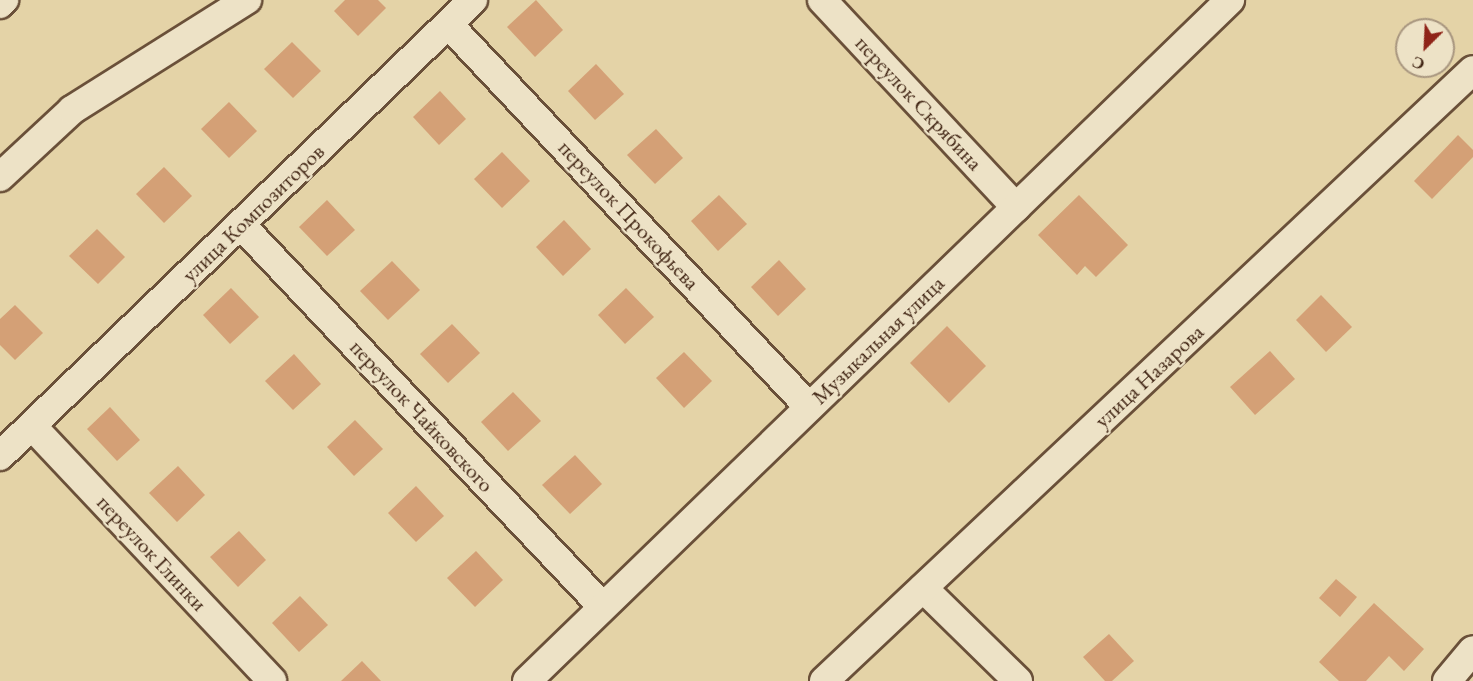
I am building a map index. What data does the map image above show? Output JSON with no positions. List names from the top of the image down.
{
  "streets": {
    "street": [
      "переулок Скрябина",
      "улица Композиторов",
      "переулок Прокофьева",
      "Музыкальная улица",
      "улица Назарова",
      "переулок Чайковского",
      "переулок Глинки"
    ]
  },
  "crossings": [
    ["переулок Скрябина", "Музыкальная улица"],
    ["улица Композиторов", "переулок Прокофьева"],
    ["улица Композиторов", "переулок Чайковского"],
    ["улица Композиторов", "переулок Глинки"],
    ["переулок Прокофьева", "Музыкальная улица"],
    ["Музыкальная улица", "переулок Чайковского"]
  ],
  "north": "bottom left"
}
